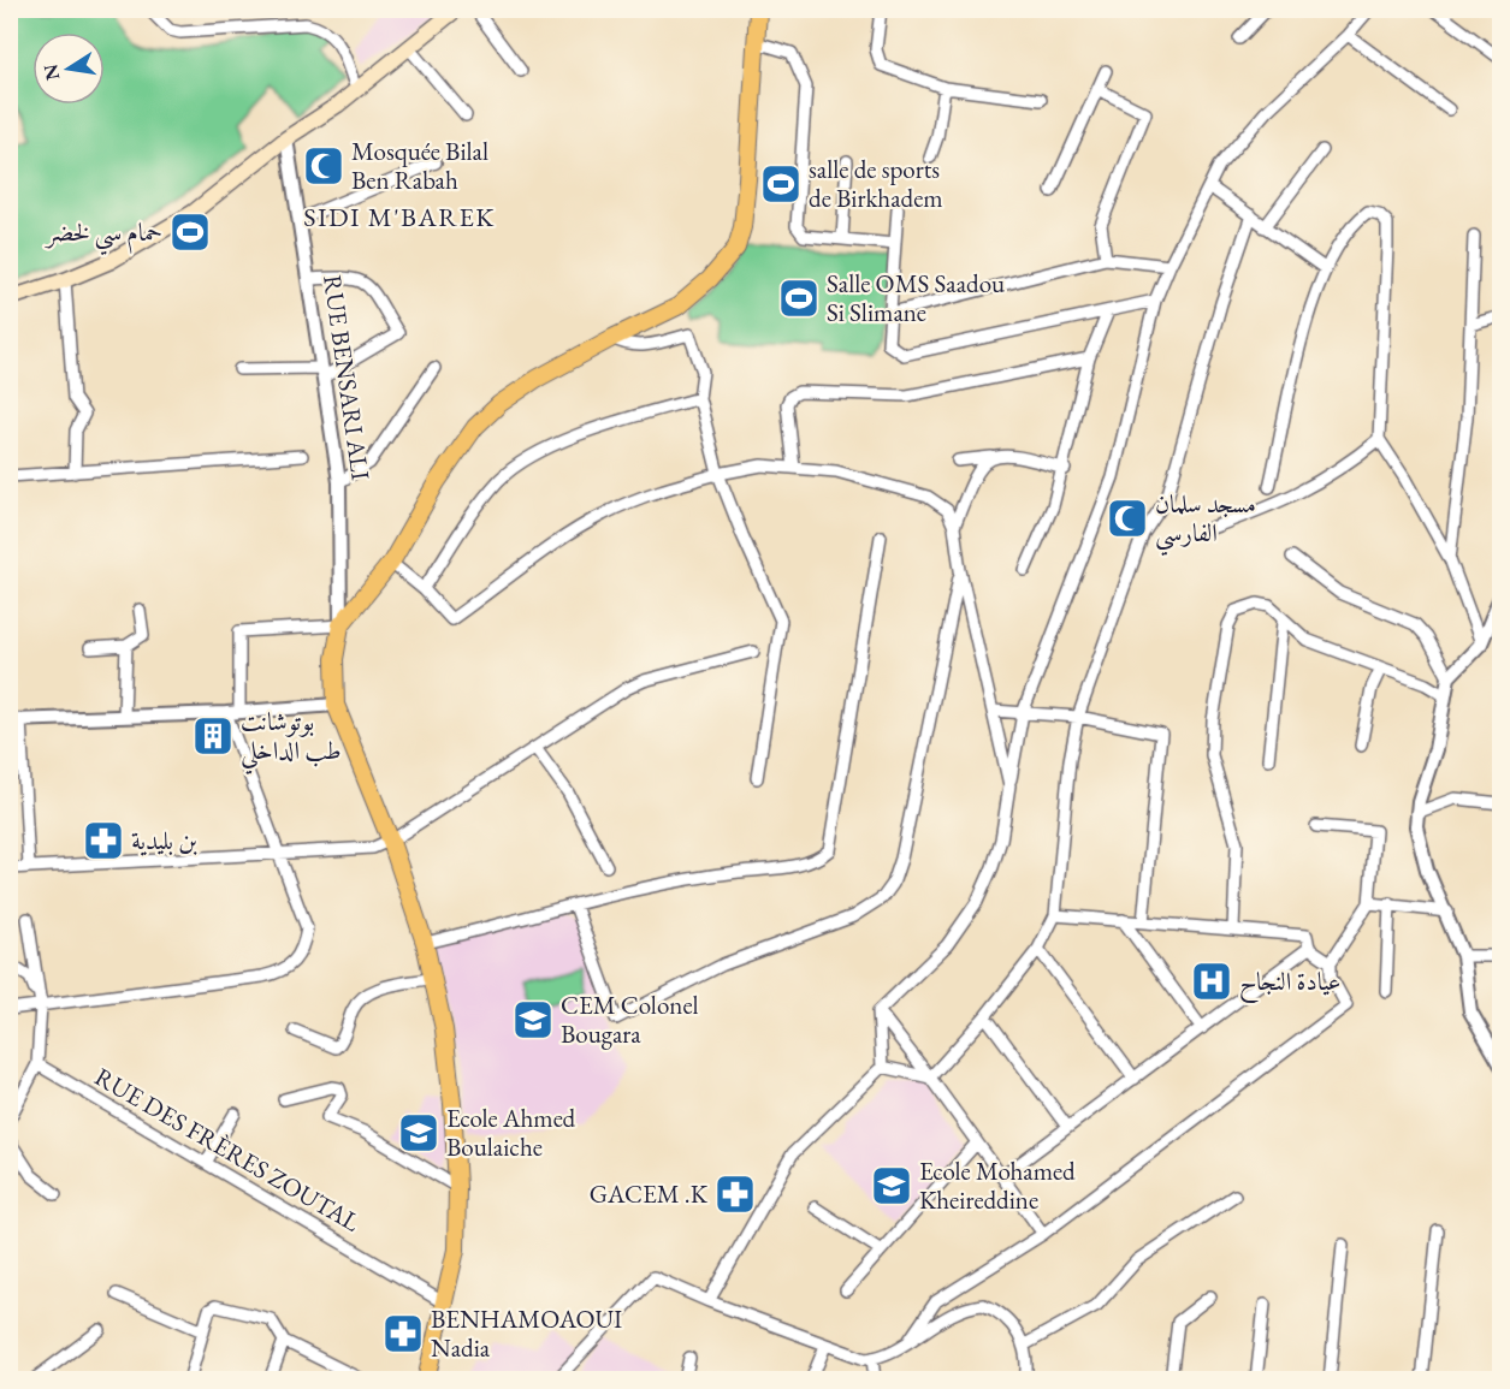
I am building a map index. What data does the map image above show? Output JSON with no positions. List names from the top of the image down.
{
  "streets": {
    "street": ["RUE BENSARI ALI", "RUE DES FRÈRES ZOUTAL"]
  },
  "districts": ["SIDI M'BAREK"],
  "places": {
    "mosque": ["Mosquée Bilal Ben Rabah", "مسجد سلمان الفارسي"],
    "sports": ["salle de sports de Birkhadem", "حمام سي لخضر", "Salle OMS Saadou Si Slimane"],
    "building": ["بوتوشانت طب الداخلي"],
    "pharmacy": ["بن بليدية", "GACEM .K", "BENHAMOAOUI Nadia"],
    "hospital": ["عيادة النجاح"],
    "school or university": ["CEM Colonel Bougara", "Ecole Ahmed Boulaiche", "Ecole Mohamed Kheireddine"]
  },
  "north": "left"
}
